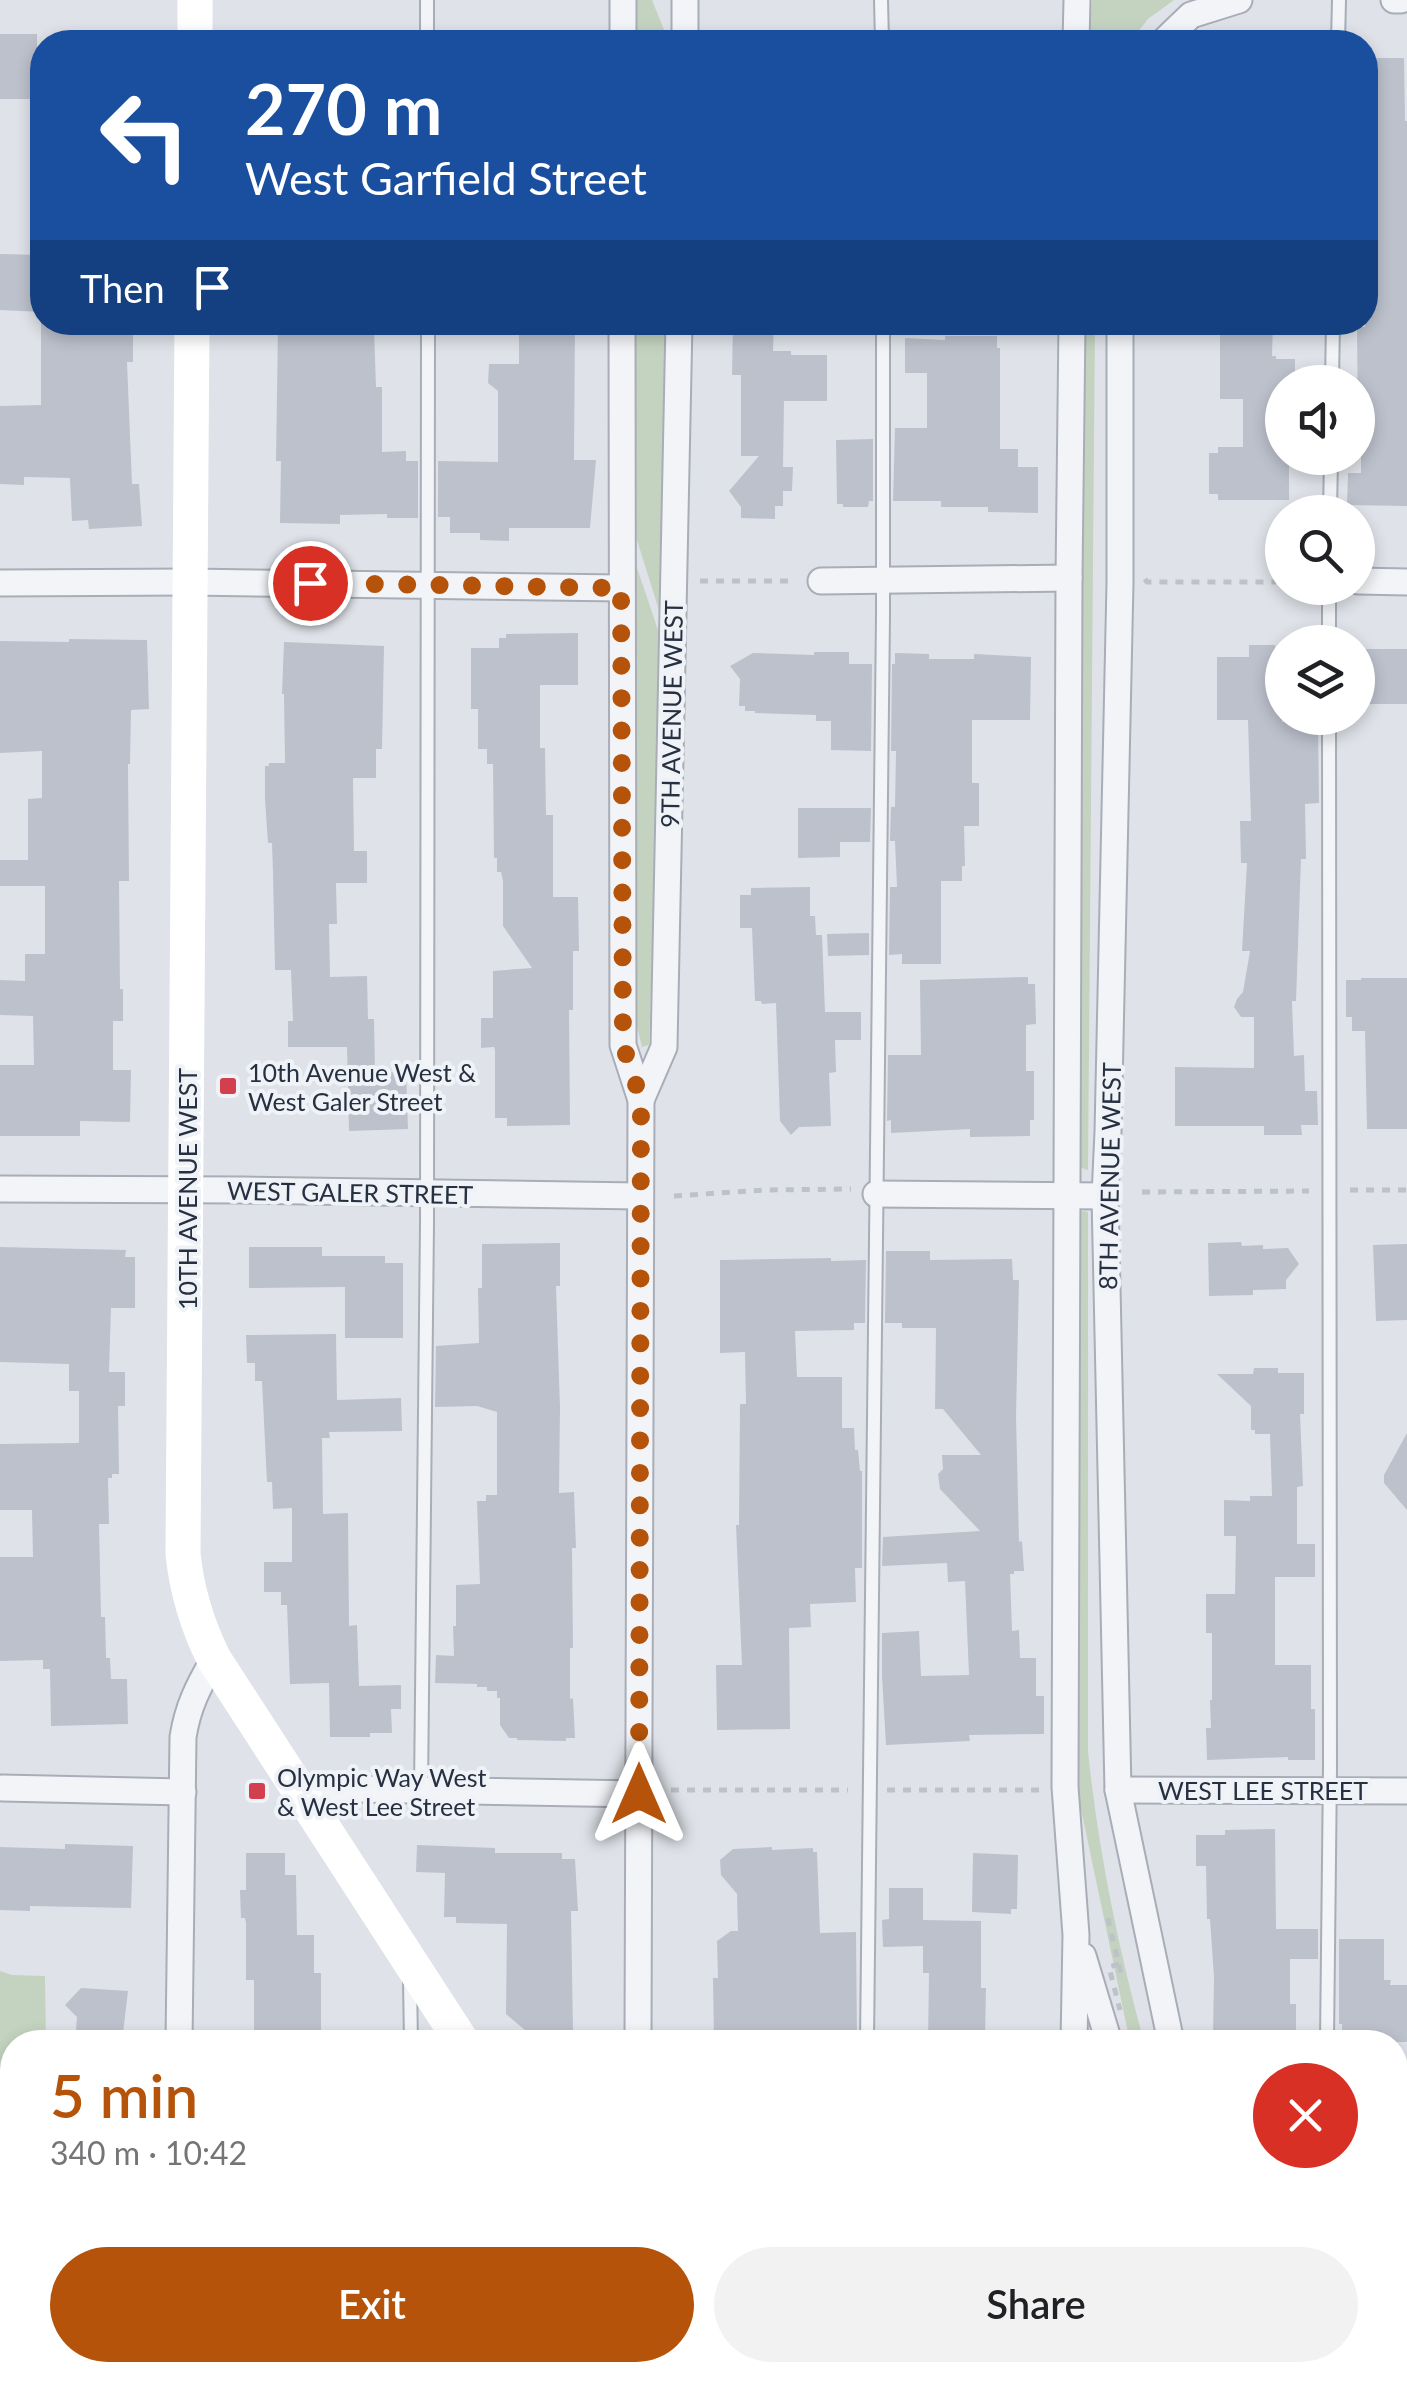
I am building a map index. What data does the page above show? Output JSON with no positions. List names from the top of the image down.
{
  "streets": {
    "street": [
      "9TH AVENUE WEST",
      "8TH AVENUE WEST",
      "10TH AVENUE WEST",
      "WEST GALER STREET",
      "WEST LEE STREET"
    ]
  },
  "crossings": [
    ["9TH AVENUE WEST", "WEST GALER STREET"],
    ["8TH AVENUE WEST", "WEST LEE STREET"],
    ["10TH AVENUE WEST", "WEST GALER STREET"]
  ],
  "places": {
    "transit": ["10th Avenue West & West Galer Street", "Olympic Way West & West Lee Street"]
  },
  "page": {
    "turn": ["270 m", "West Garfield Street"],
    "then": "Then",
    "heading": ["5 min", "340 m · 10:42"],
    "buttons": ["Exit", "Share"]
  }
}
